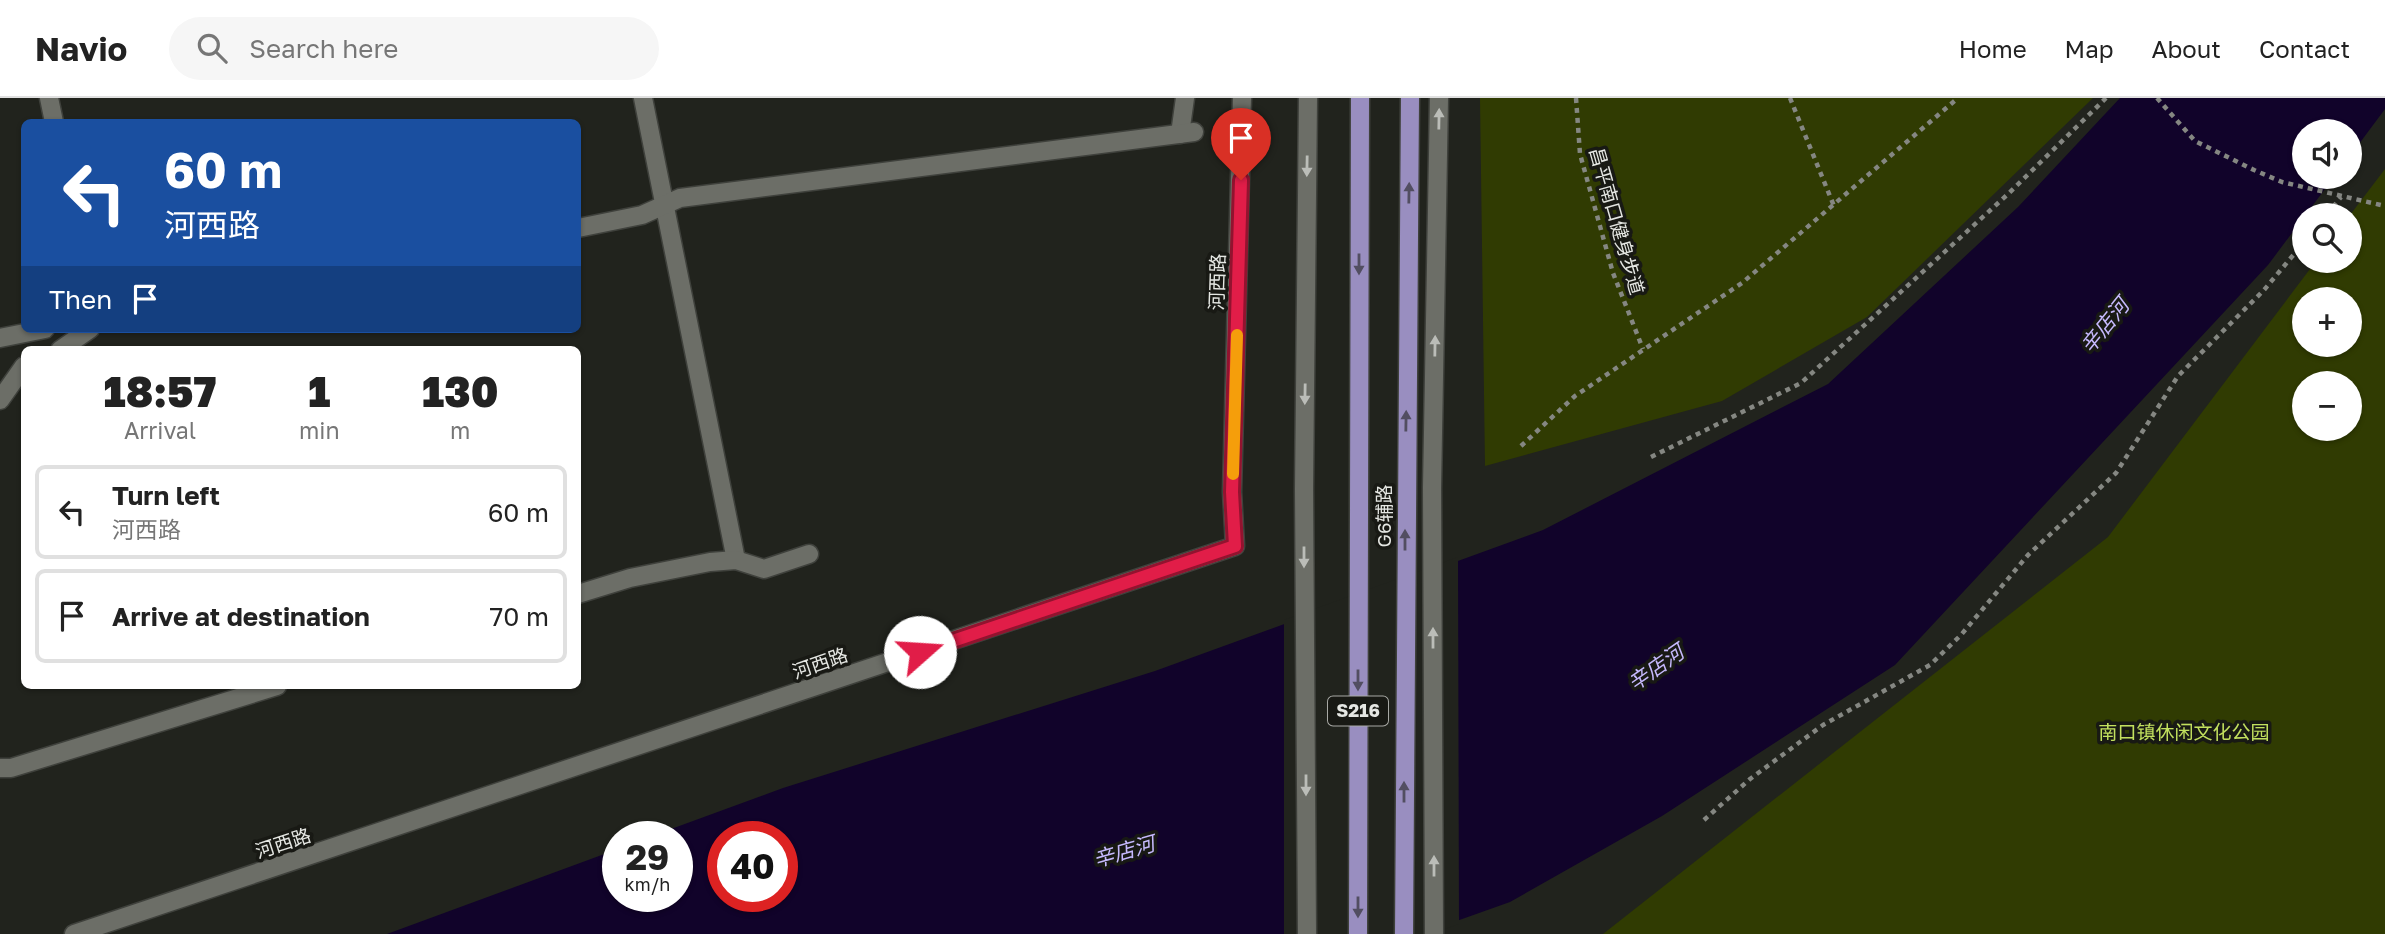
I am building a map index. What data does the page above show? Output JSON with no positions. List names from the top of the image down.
{
  "streets": {
    "main road": ["G6辅路", "S216"],
    "street": ["河西路"],
    "path": ["昌平南口健身步道"]
  },
  "water": ["辛店河"],
  "parks": ["南口镇休闲文化公园"],
  "page": {
    "header": "Navio",
    "search": "Search here",
    "nav": [
      "Home",
      "Map",
      "About",
      "Contact"
    ],
    "map_buttons": ["+", "−"],
    "turn": ["60 m", "河西路"],
    "then": "Then",
    "eta": [
      "18:57",
      "Arrival",
      "1",
      "min",
      "130",
      "m"
    ],
    "list": [
      {
        "name": "Turn left",
        "note": "河西路",
        "value": "60 m"
      },
      {
        "name": "Arrive at destination",
        "value": "70 m"
      }
    ],
    "speed": "29 km/h",
    "limit": "40"
  }
}
